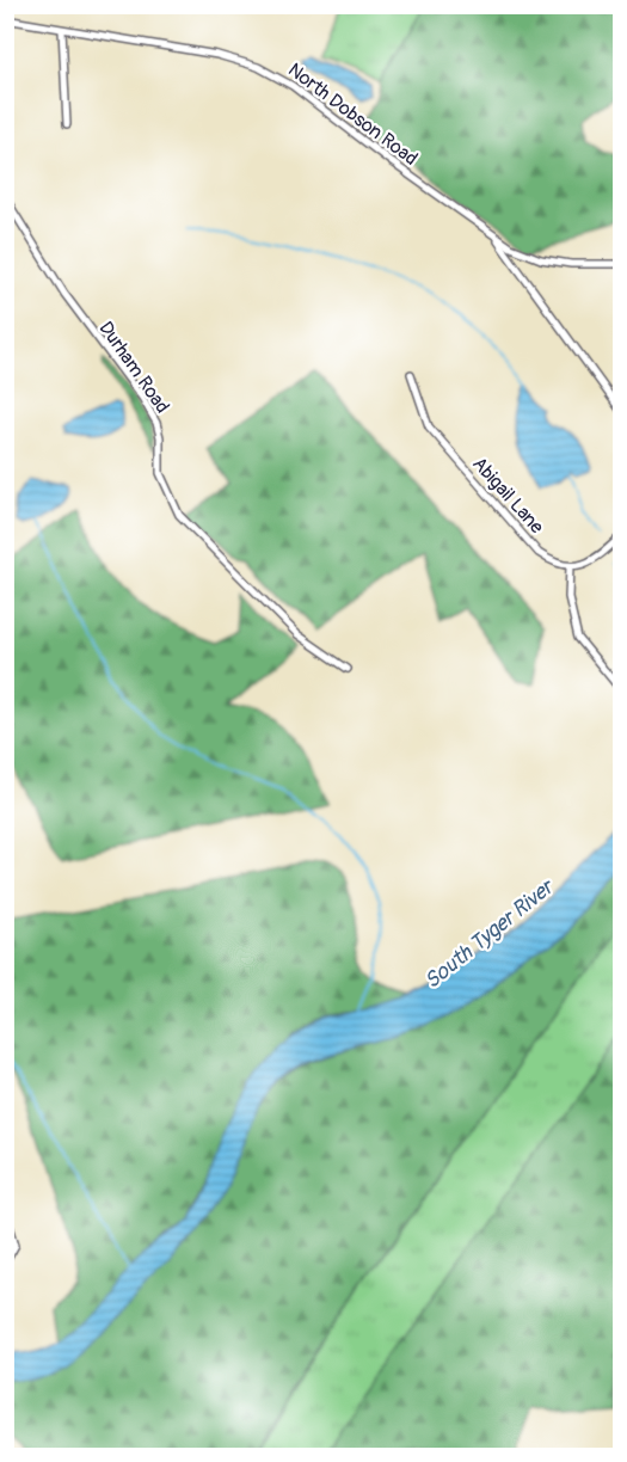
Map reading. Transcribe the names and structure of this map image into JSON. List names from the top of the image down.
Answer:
{
  "streets": {
    "street": ["North Dobson Road", "Durham Road", "Abigail Lane"]
  },
  "water": ["South Tyger River"]
}
